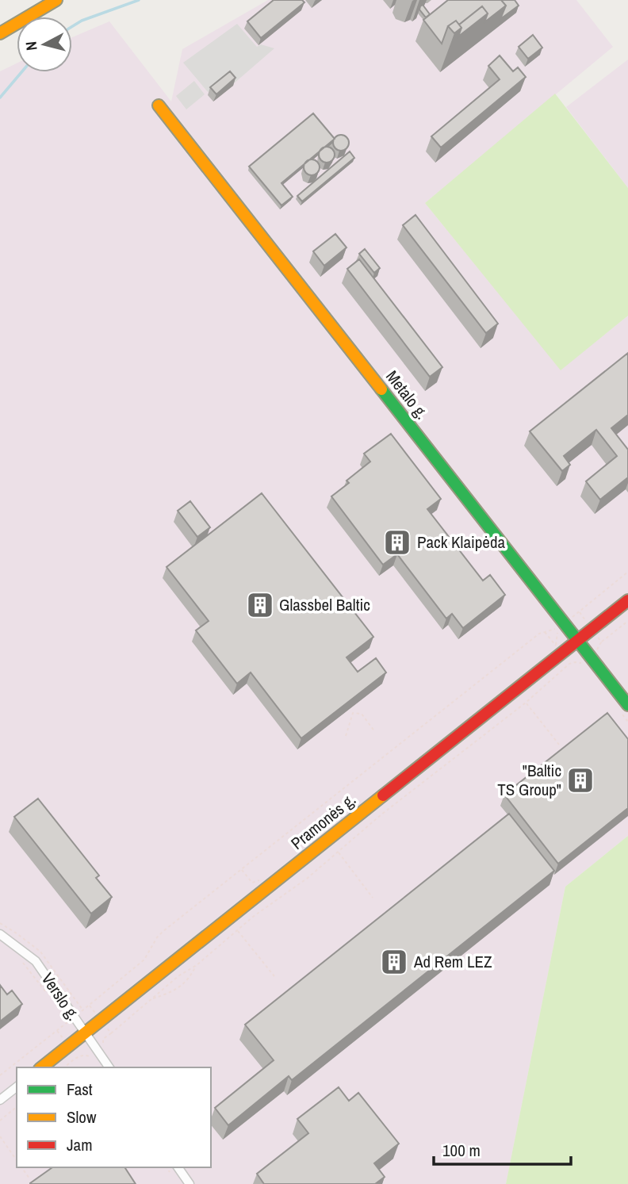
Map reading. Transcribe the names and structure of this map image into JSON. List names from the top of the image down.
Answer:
{
  "streets": {
    "street": ["Metalo g.", "Pramonės g.", "Verslo g."]
  },
  "crossings": [
    ["Metalo g.", "Pramonės g."],
    ["Pramonės g.", "Verslo g."]
  ],
  "places": {
    "building": [
      "Pack Klaipėda",
      "Glassbel Baltic",
      "\"Baltic TS Group\"",
      "Ad Rem LEZ"
    ]
  },
  "legend": ["Fast", "Slow", "Jam"],
  "scale_bar": "100 m",
  "north": "left"
}
